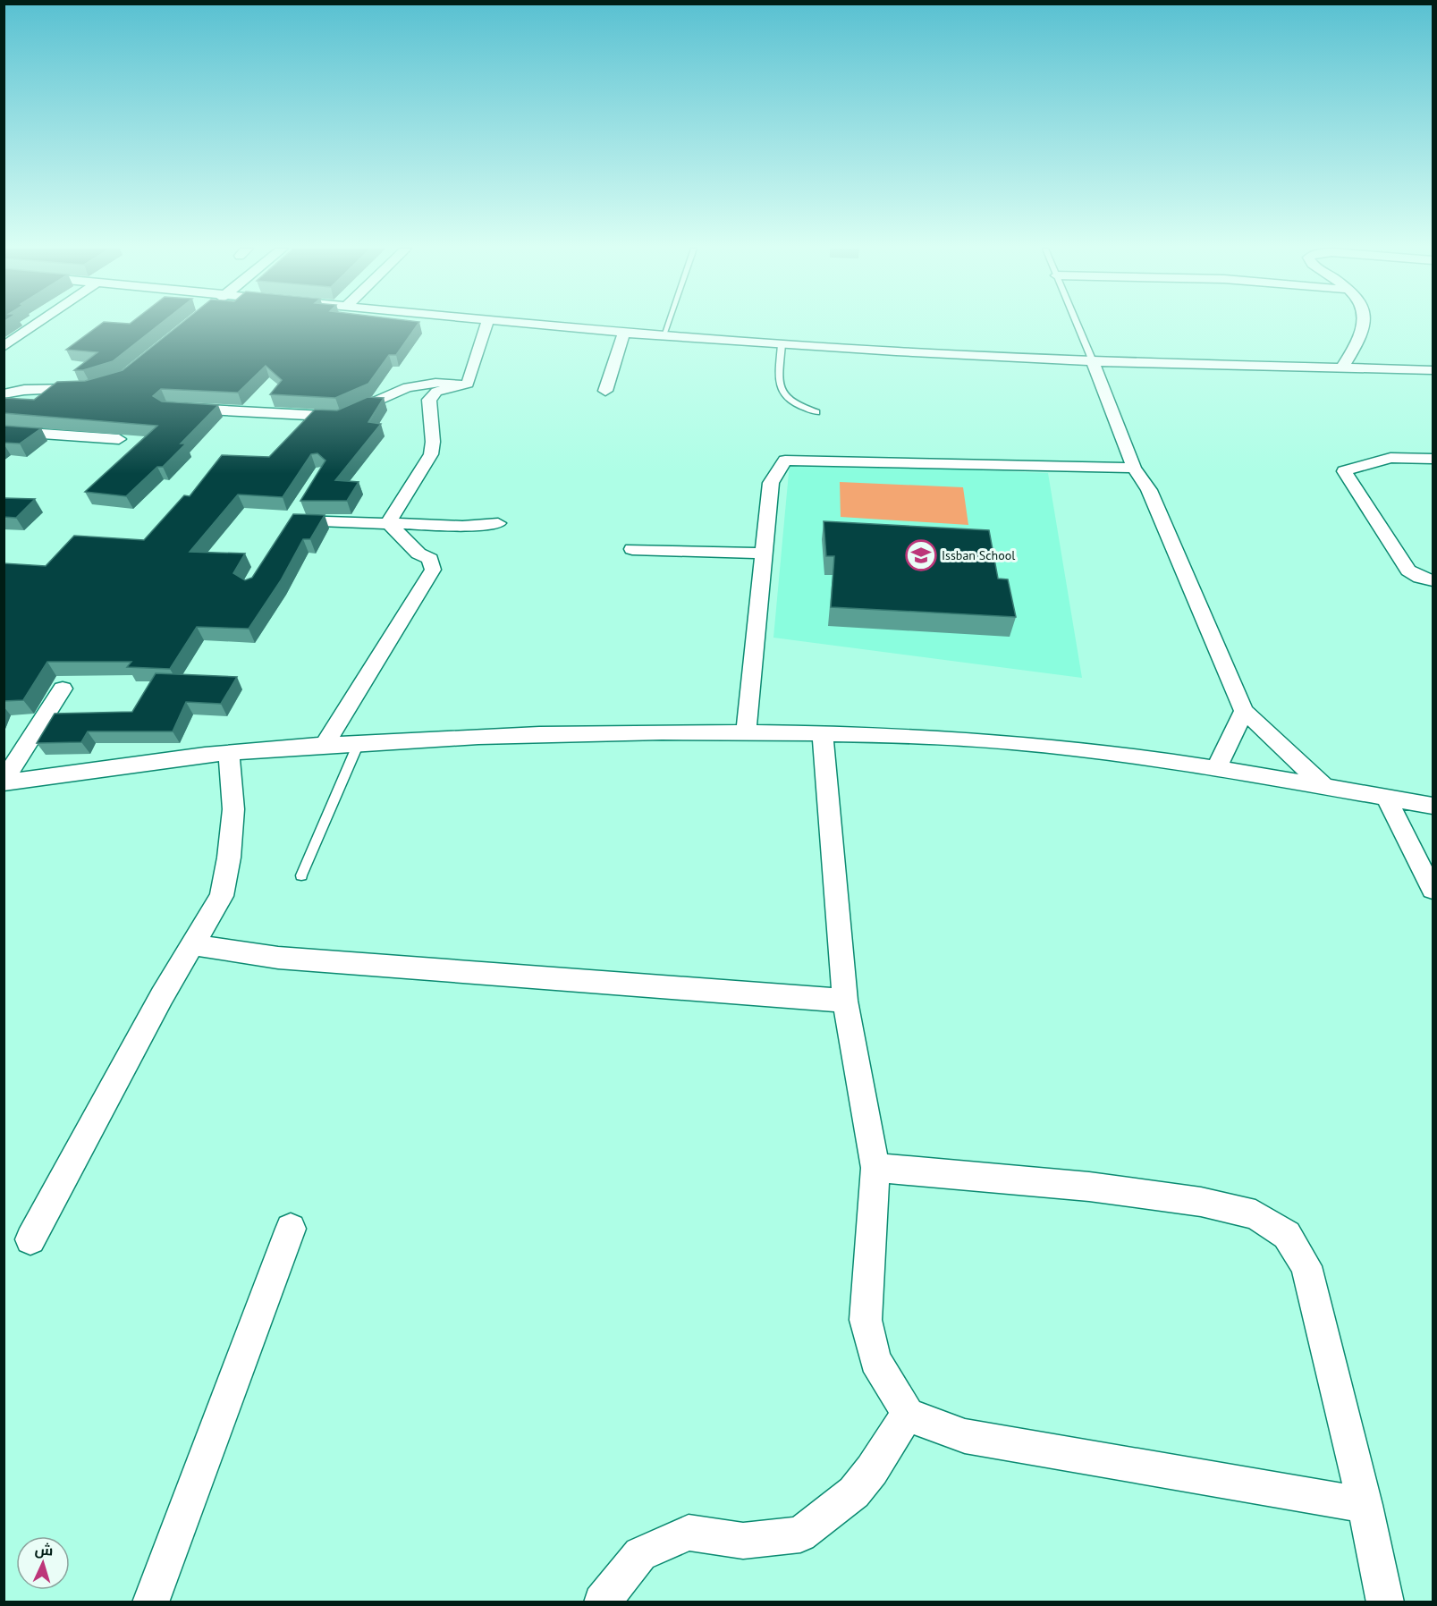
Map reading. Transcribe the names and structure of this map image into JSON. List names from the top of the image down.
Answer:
{
  "places": {
    "school or university": ["Issban School"]
  },
  "north": "top"
}
